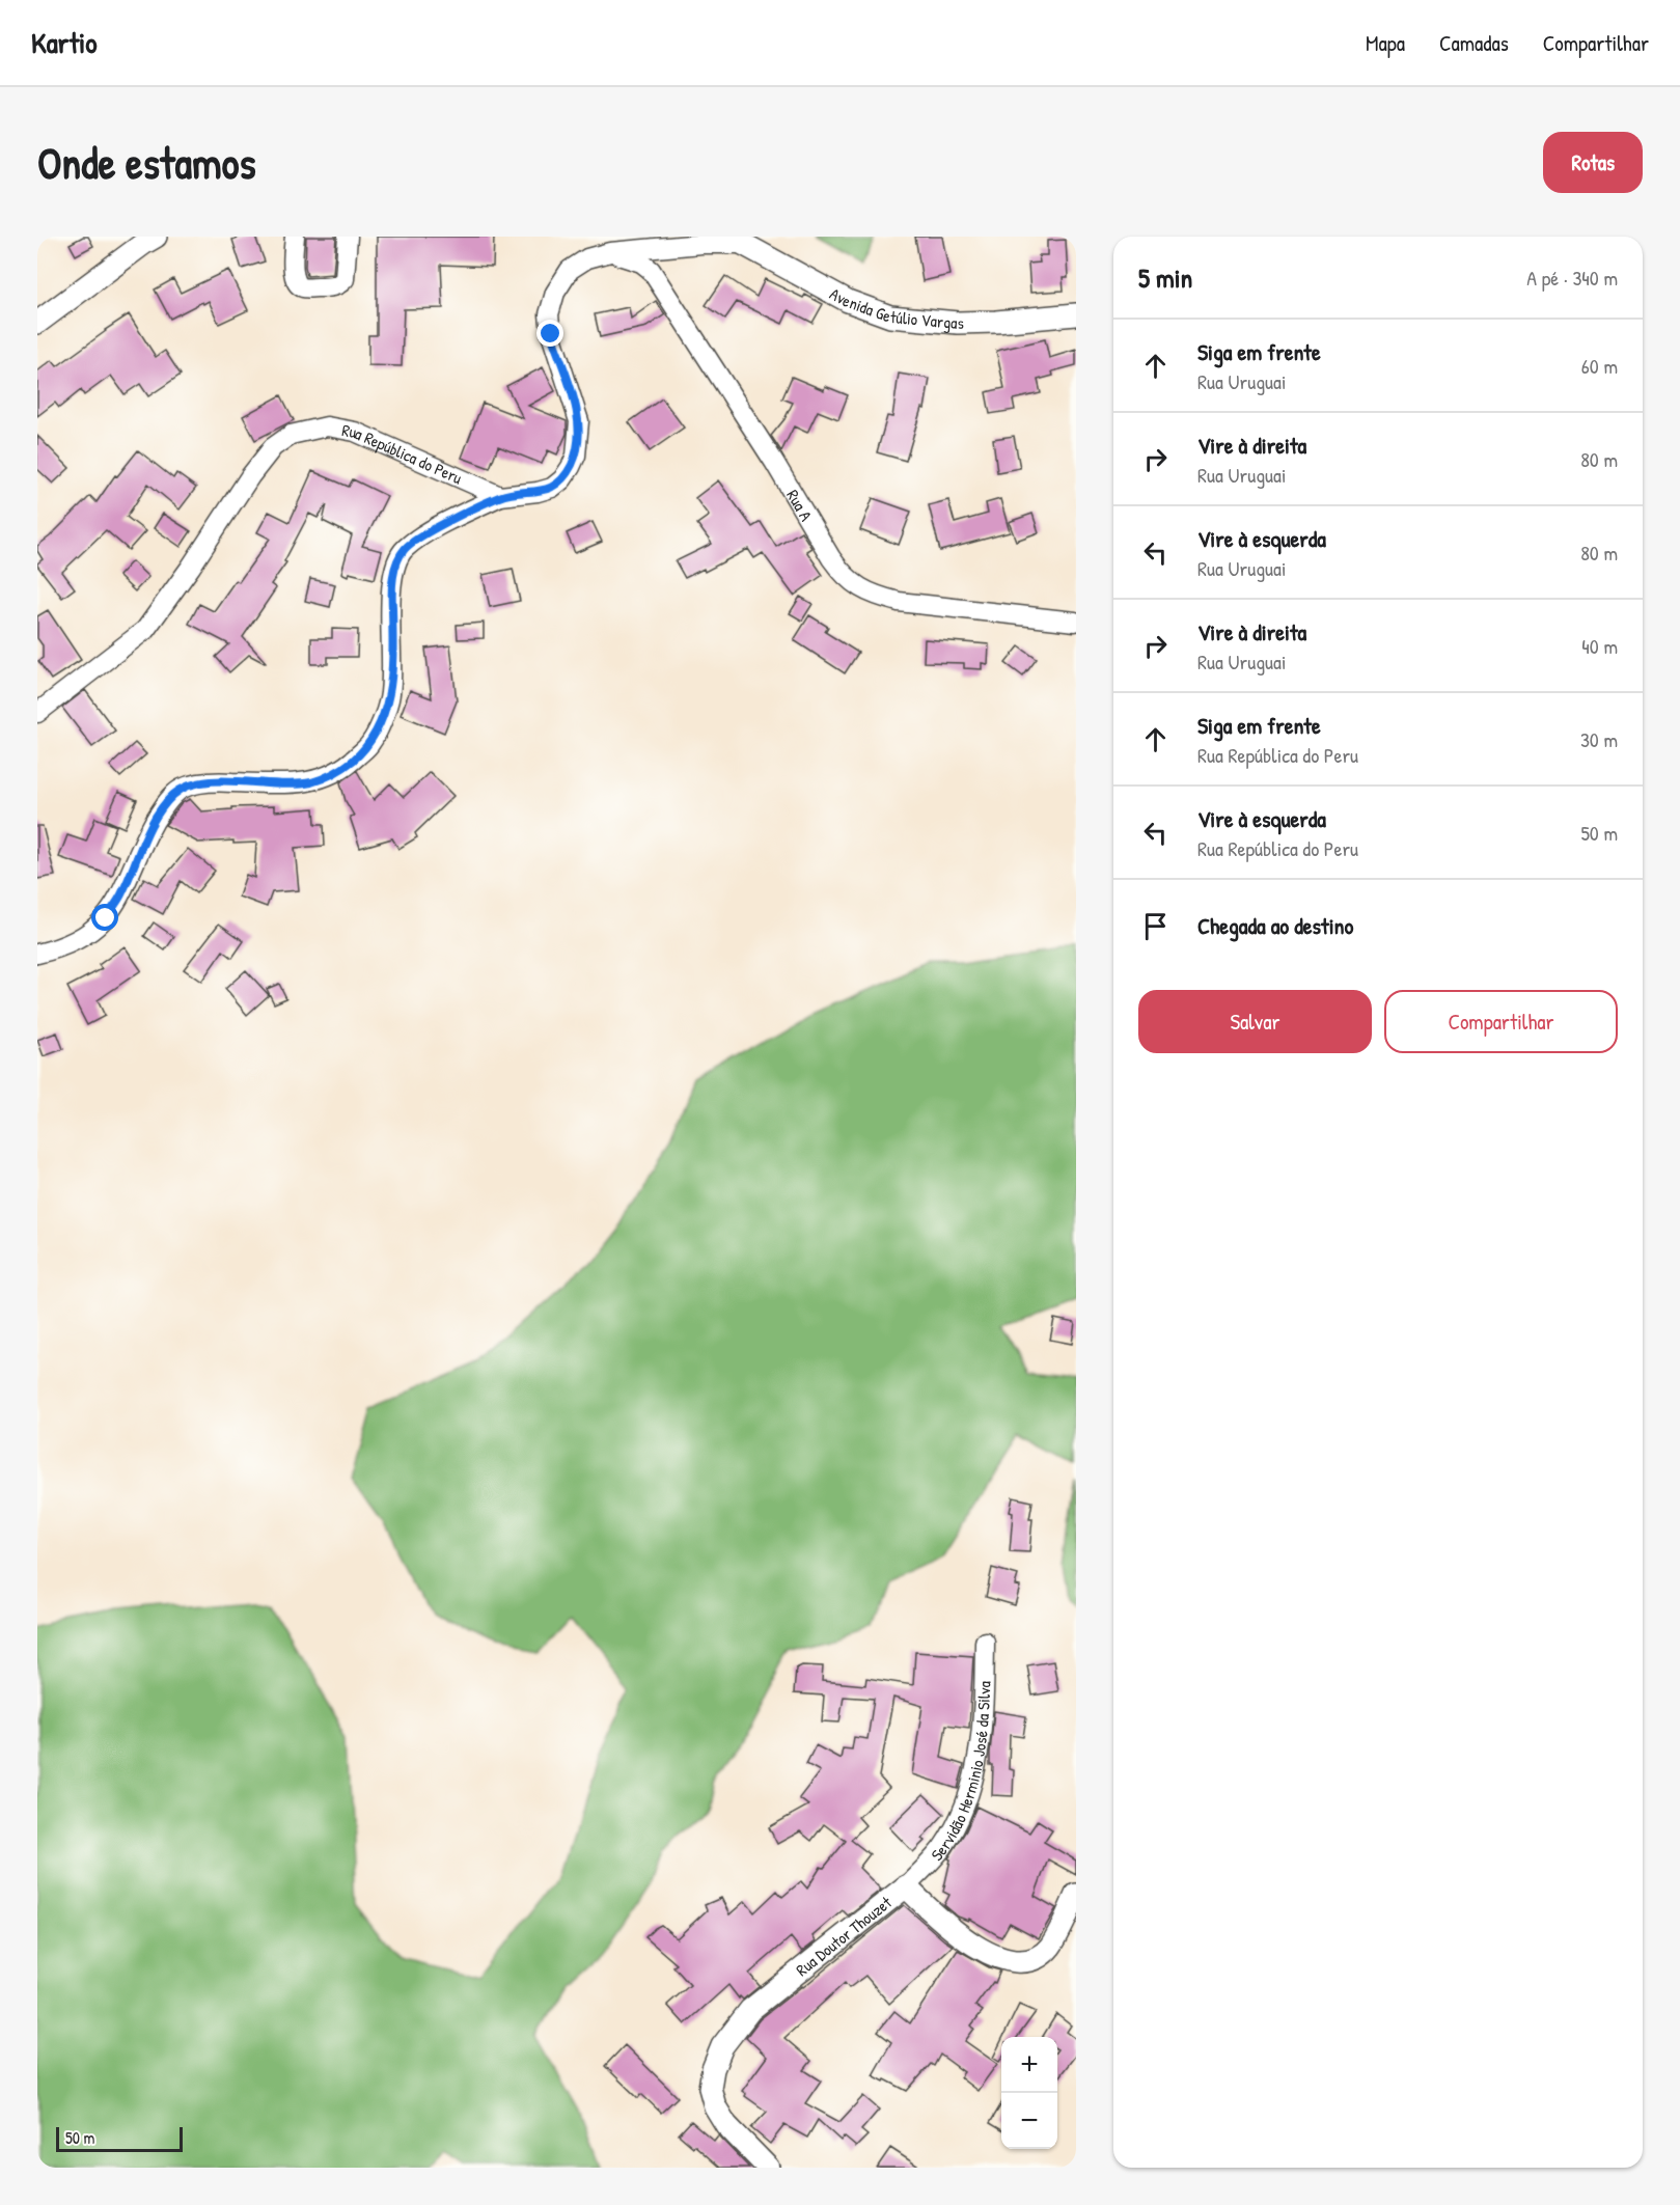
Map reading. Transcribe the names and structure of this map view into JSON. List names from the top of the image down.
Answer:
{
  "streets": {
    "street": [
      "Avenida Getúlio Vargas",
      "Rua República do Peru",
      "Rua A",
      "Servidão Herminio José da Silva",
      "Rua Doutor Thouzet"
    ]
  },
  "crossings": [
    ["Servidão Herminio José da Silva", "Rua Doutor Thouzet"]
  ],
  "scale_bar": "50 m",
  "page": {
    "header": "Kartio",
    "nav": ["Mapa", "Camadas", "Compartilhar"],
    "buttons": [
      "Rotas",
      ["Salvar", "Compartilhar"]
    ],
    "title": "Onde estamos",
    "heading": ["5 min", "A pé · 340 m"],
    "list": [
      ["Siga em frente", "Rua Uruguai", "60 m"],
      ["Vire à direita", "Rua Uruguai", "80 m"],
      ["Vire à esquerda", "Rua Uruguai", "80 m"],
      ["Vire à direita", "Rua Uruguai", "40 m"],
      ["Siga em frente", "Rua República do Peru", "30 m"],
      ["Vire à esquerda", "Rua República do Peru", "50 m"],
      "Chegada ao destino"
    ],
    "map_buttons": ["+", "−"],
    "scale": "50 m"
  }
}
